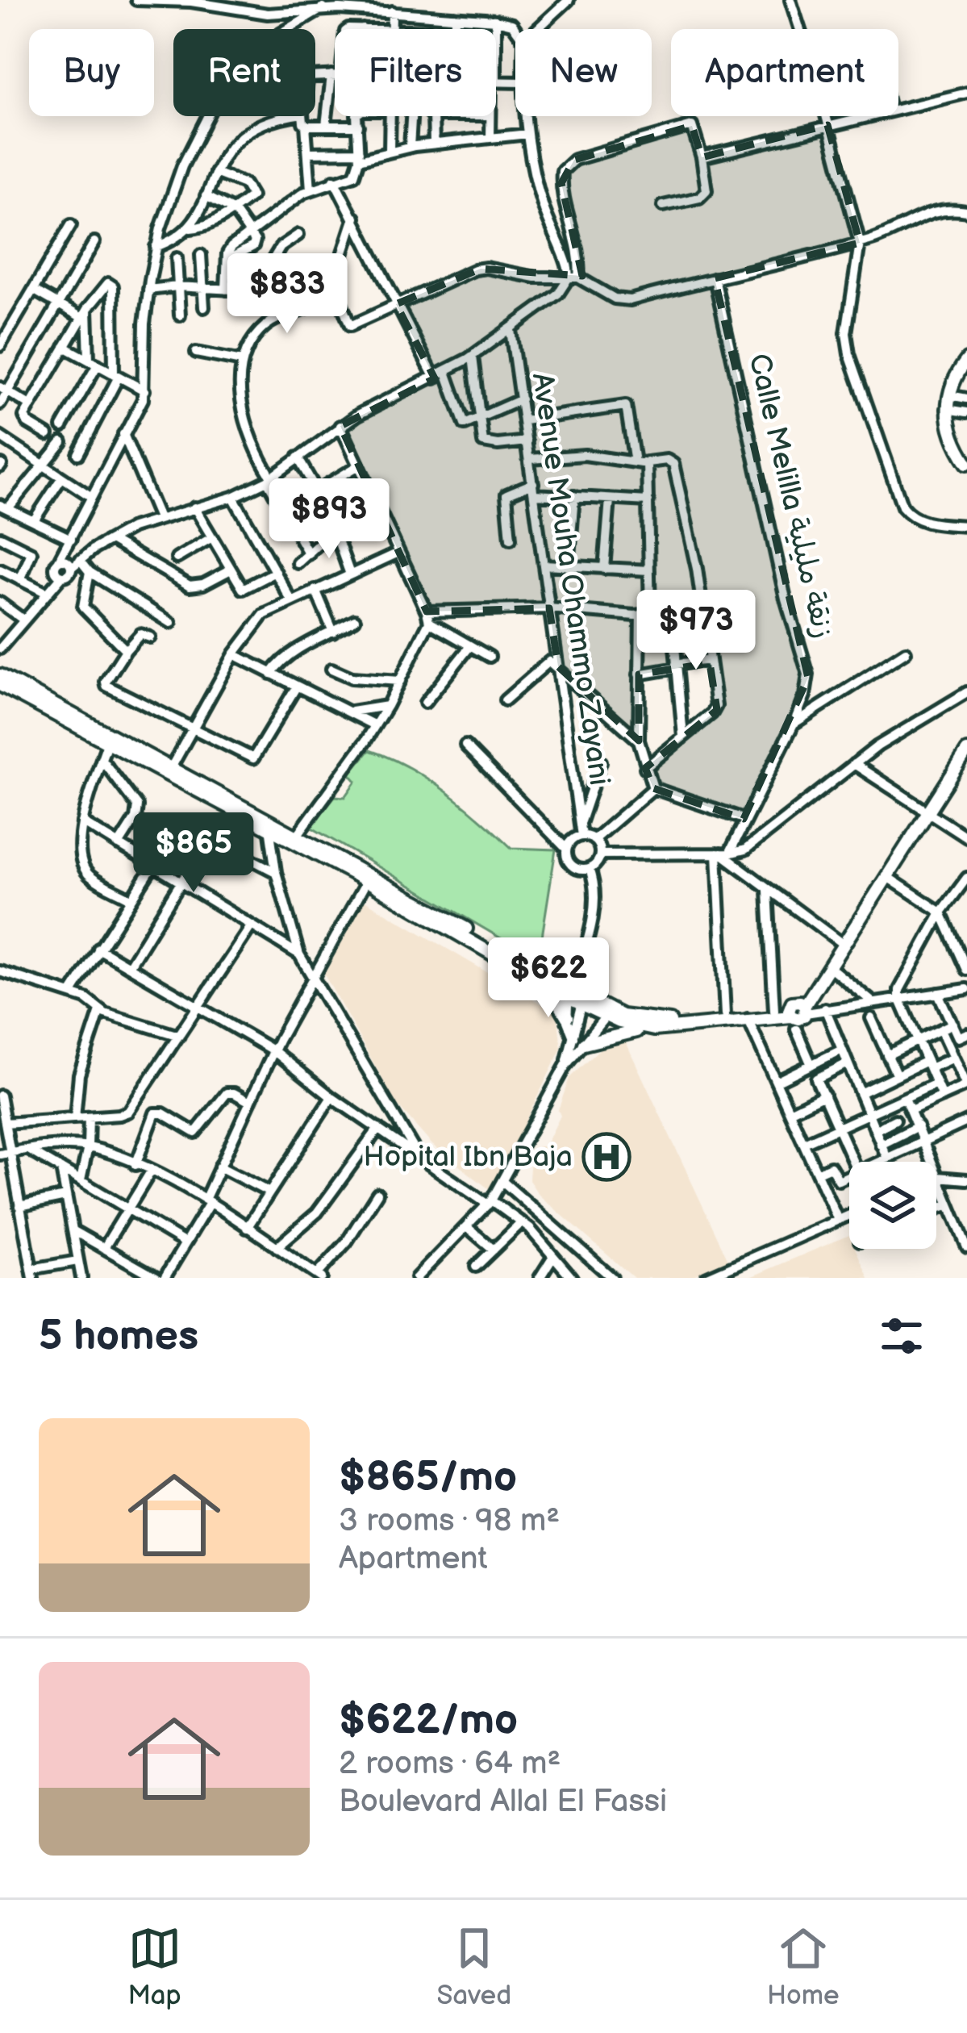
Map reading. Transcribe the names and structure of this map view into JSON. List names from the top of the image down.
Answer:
{
  "streets": {
    "street": ["Calle Melilla زنقة مليلية", "Avenue Mouha Ohammo Zayani"]
  },
  "places": {
    "hospital": ["Hopital Ibn Baja"]
  },
  "page": {
    "chip": [
      "Buy",
      "Rent",
      "Filters",
      "New",
      "Apartment"
    ],
    "price": [
      "$833",
      "$893",
      "$973",
      "$865",
      "$622"
    ],
    "heading": "5 homes",
    "list": [
      {
        "name": "$865/mo",
        "note": "3 rooms · 98 m² · Apartment"
      },
      {
        "name": "$622/mo",
        "note": "2 rooms · 64 m² · Boulevard Allal El Fassi"
      }
    ],
    "tabs": ["Map", "Saved", "Home"]
  }
}
